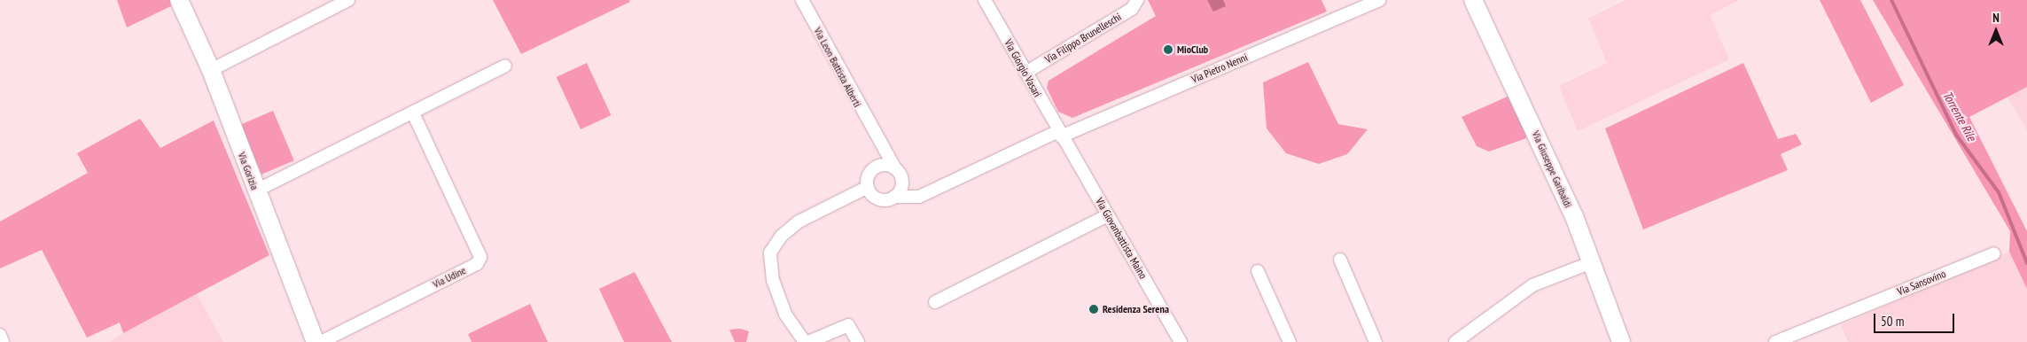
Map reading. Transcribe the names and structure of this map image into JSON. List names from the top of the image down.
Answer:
{
  "streets": {
    "street": [
      "Via Filippo Brunelleschi",
      "Via Leon Battista Alberti",
      "Via Giorgio Vasari",
      "Via Pietro Nenni",
      "Via Giuseppe Garibaldi",
      "Via Gorizia",
      "Via Giovanbattista Maino",
      "Via Udine",
      "Via Sansovino"
    ]
  },
  "crossings": [
    ["Via Filippo Brunelleschi", "Via Giorgio Vasari"],
    ["Via Leon Battista Alberti", "Via Pietro Nenni"],
    ["Via Giorgio Vasari", "Via Pietro Nenni"],
    ["Via Giorgio Vasari", "Via Giovanbattista Maino"],
    ["Via Pietro Nenni", "Via Giovanbattista Maino"]
  ],
  "water": ["Torrente Rile"],
  "places": ["MioClub", "Residenza Serena"],
  "scale_bar": "50 m",
  "north": "top"
}
